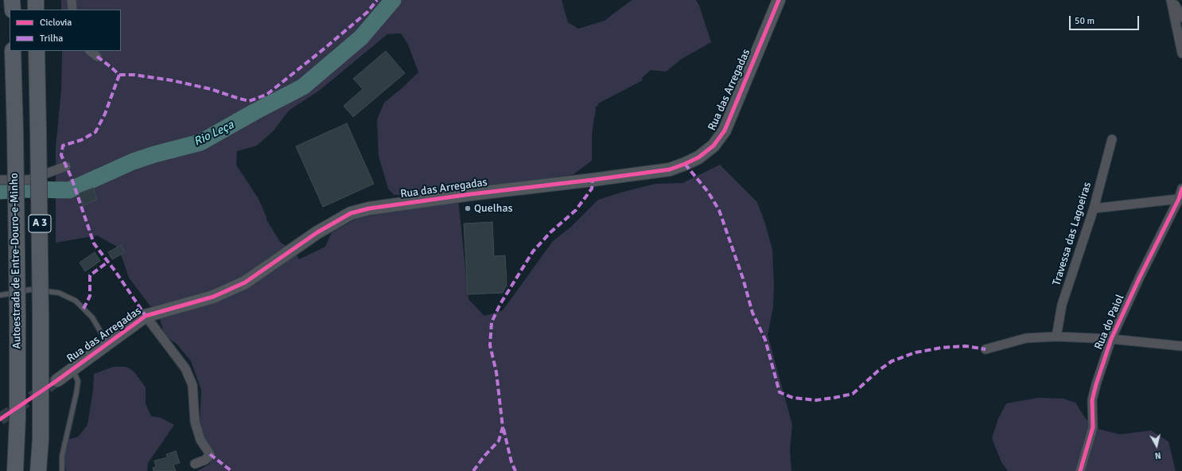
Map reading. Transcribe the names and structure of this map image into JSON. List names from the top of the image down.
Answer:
{
  "streets": {
    "highway": ["A 3", "Autoestrada de Entre-Douro-e-Minho"],
    "street": ["Rua das Arregadas", "Travessa das Lagoeiras", "Rua do Paiol"]
  },
  "water": ["Rio Leça"],
  "places": ["Quelhas"],
  "legend": ["Ciclovia", "Trilha"],
  "scale_bar": "50 m",
  "north": "bottom"
}
